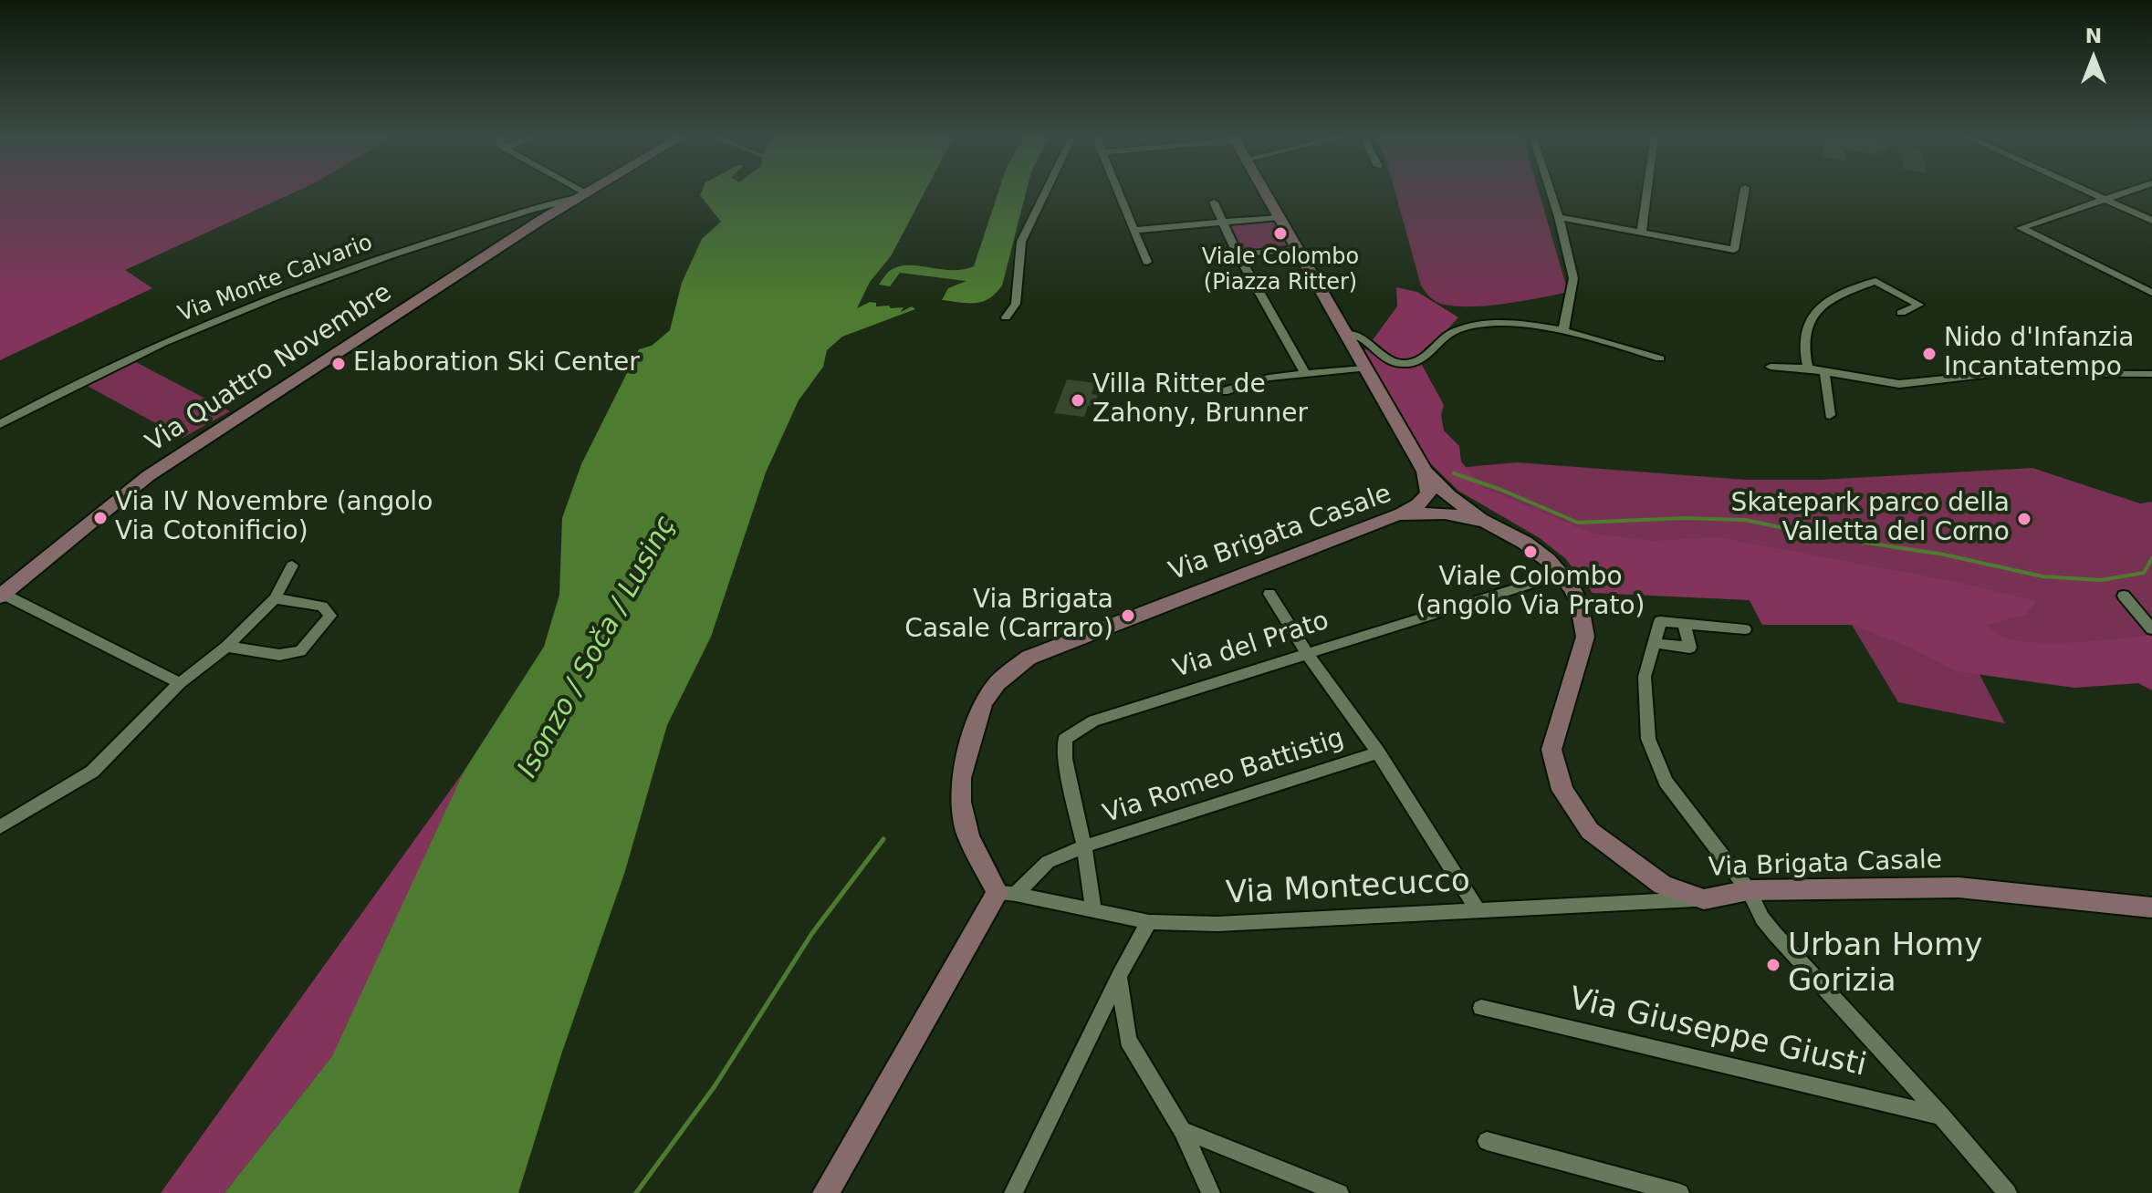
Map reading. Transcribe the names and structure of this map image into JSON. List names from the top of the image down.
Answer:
{
  "streets": {
    "street": [
      "Via Monte Calvario",
      "Via Quattro Novembre",
      "Via Brigata Casale",
      "Via del Prato",
      "Via Romeo Battistig",
      "Via Montecucco",
      "Via Giuseppe Giusti"
    ]
  },
  "crossings": [
    ["Via Monte Calvario", "Via Quattro Novembre"],
    ["Via Brigata Casale", "Via del Prato"],
    ["Via Brigata Casale", "Via Romeo Battistig"],
    ["Via Brigata Casale", "Via Montecucco"],
    ["Via del Prato", "Via Romeo Battistig"],
    ["Via Romeo Battistig", "Via Montecucco"]
  ],
  "water": ["Isonzo / Soča / Lusinç"],
  "places": [
    "Viale Colombo (Piazza Ritter)",
    "Nido d'Infanzia Incantatempo",
    "Elaboration Ski Center",
    "Villa Ritter de Zahony, Brunner",
    "Via IV Novembre (angolo Via Cotonificio)",
    "Skatepark parco della Valletta del Corno",
    "Viale Colombo (angolo Via Prato)",
    "Via Brigata Casale (Carraro)",
    "Urban Homy Gorizia"
  ],
  "north": "top"
}
